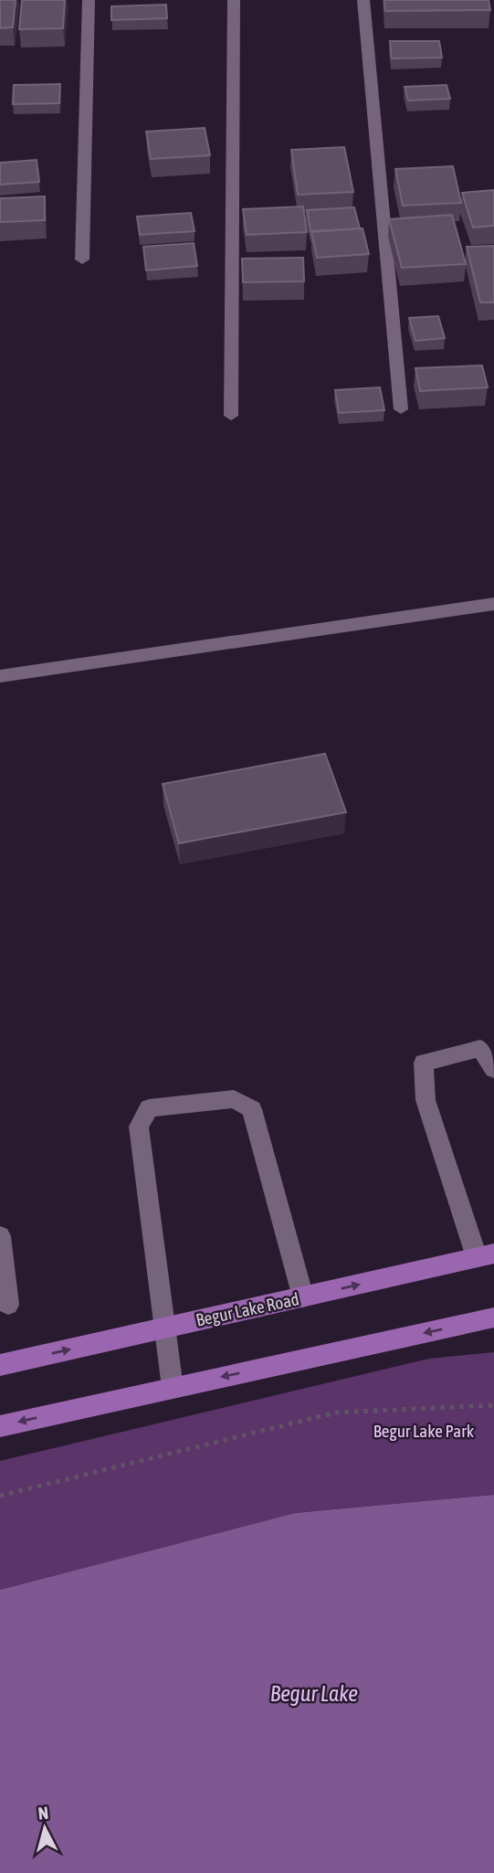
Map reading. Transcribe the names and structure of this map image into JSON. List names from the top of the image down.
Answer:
{
  "streets": {
    "main road": ["Begur Lake Road"]
  },
  "water": ["Begur Lake"],
  "parks": ["Begur Lake Park"],
  "north": "top"
}
